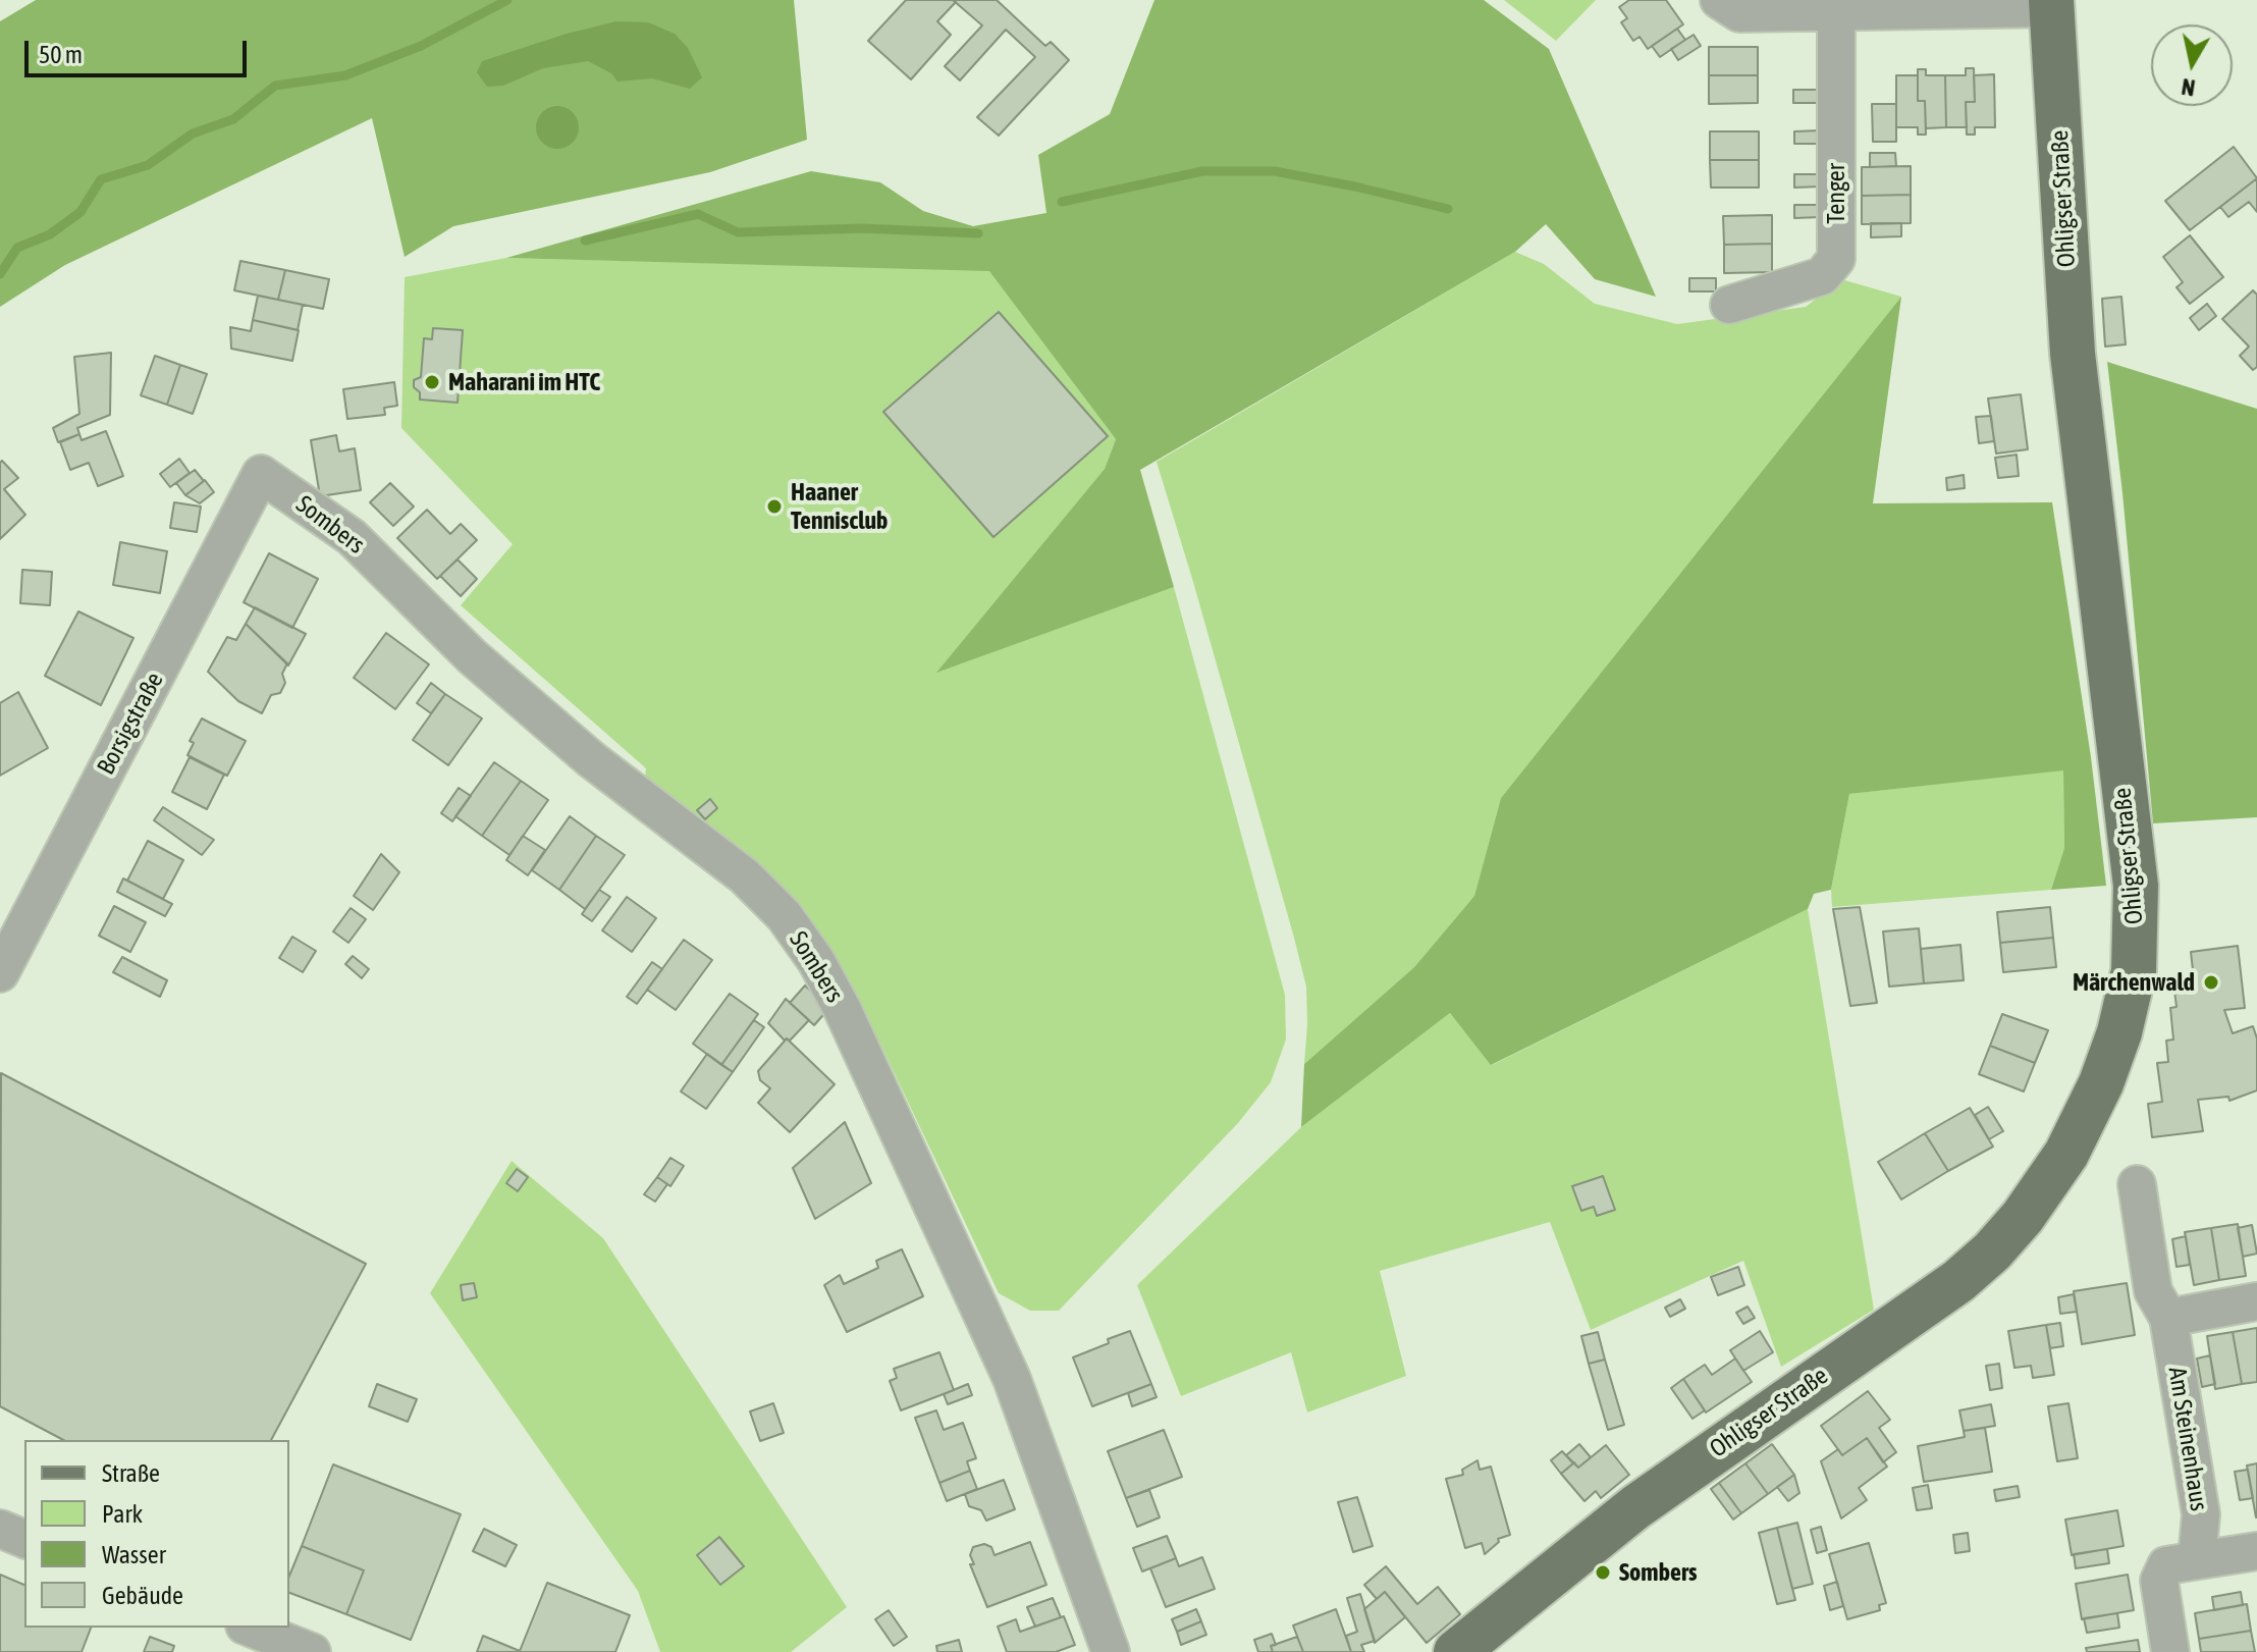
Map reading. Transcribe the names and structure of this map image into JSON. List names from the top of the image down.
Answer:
{
  "streets": {
    "main road": ["Ohligser Straße"],
    "street": [
      "Tenger",
      "Sombers",
      "Borsigstraße",
      "Am Steinenhaus"
    ]
  },
  "crossings": [
    ["Sombers", "Borsigstraße"]
  ],
  "places": [
    "Maharani im HTC",
    "Haaner Tennisclub",
    "Märchenwald",
    "Sombers"
  ],
  "legend": [
    "Straße",
    "Park",
    "Wasser",
    "Gebäude"
  ],
  "scale_bar": "50 m",
  "north": "bottom"
}
